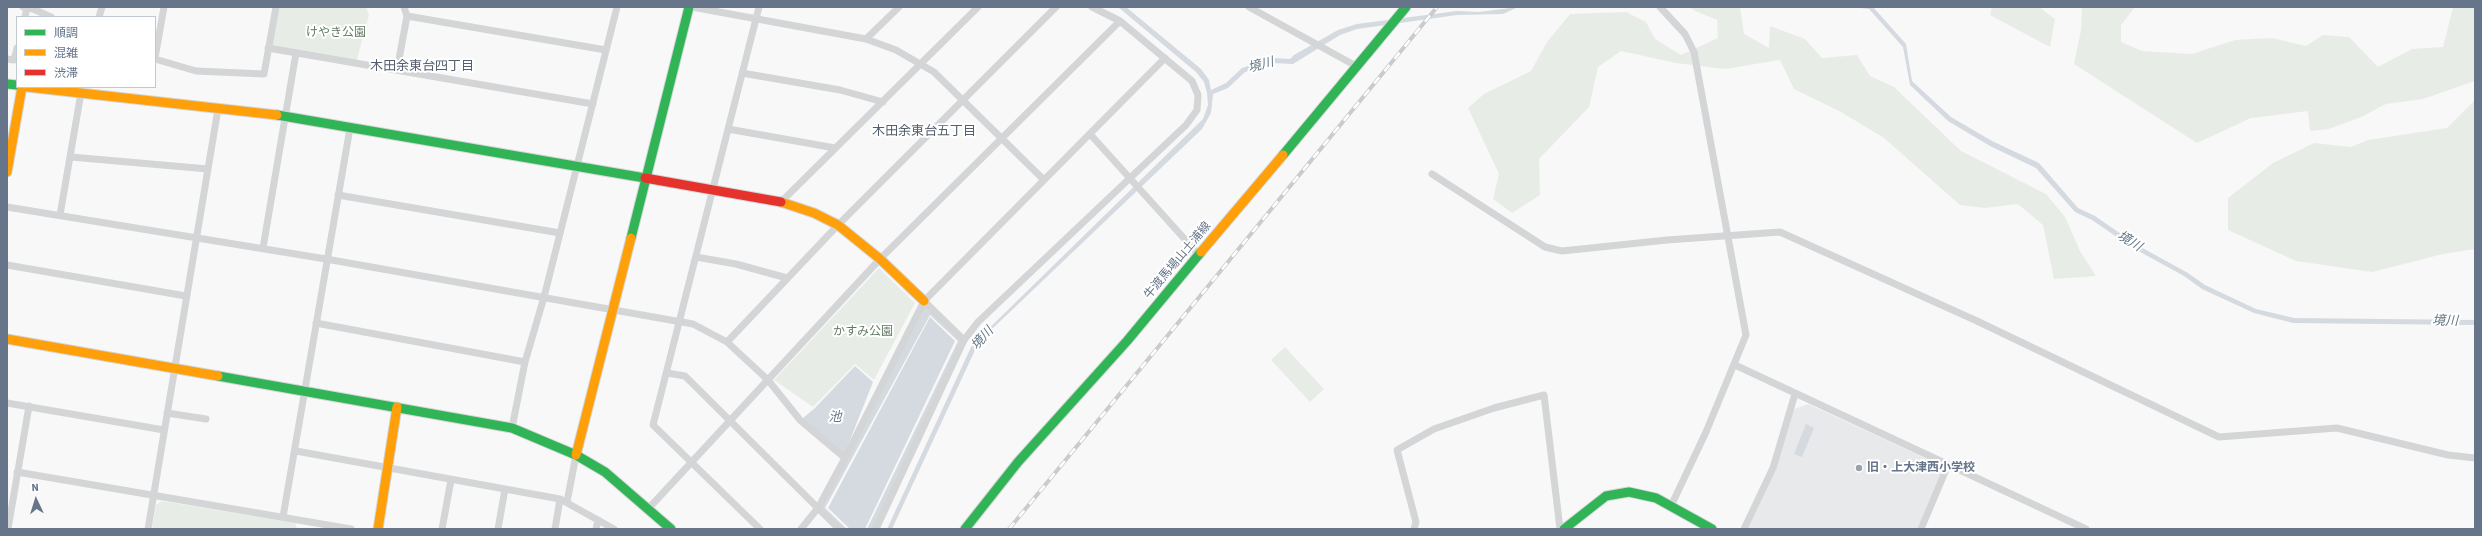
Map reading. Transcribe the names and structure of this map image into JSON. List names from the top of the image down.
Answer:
{
  "streets": {
    "street": ["牛渡馬場山土浦線"]
  },
  "districts": ["木田余東台四丁目", "木田余東台五丁目"],
  "water": ["境川", "池"],
  "parks": ["けやき公園", "かすみ公園"],
  "places": ["旧・上大津西小学校"],
  "legend": ["順調", "混雑", "渋滞"],
  "north": "top"
}
